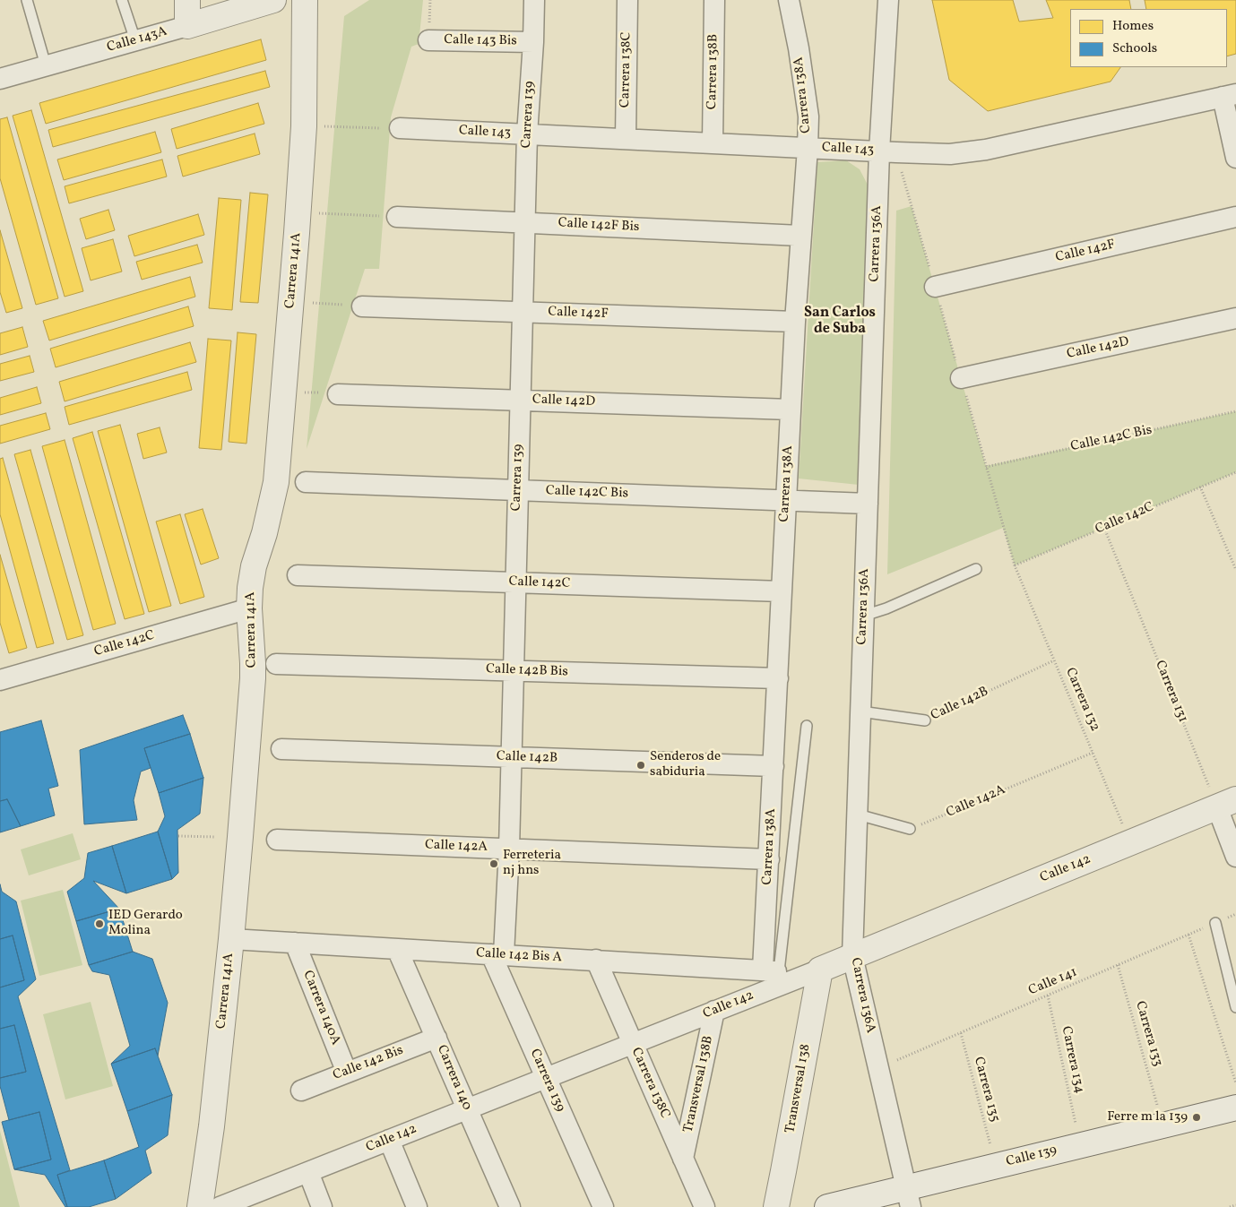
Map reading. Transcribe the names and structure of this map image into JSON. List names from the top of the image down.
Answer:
{
  "streets": {
    "street": [
      "Calle 143A",
      "Calle 143 Bis",
      "Carrera 138C",
      "Carrera 138B",
      "Carrera 138A",
      "Carrera 139",
      "Calle 143",
      "Calle 142F Bis",
      "Carrera 136A",
      "Calle 142F",
      "Carrera 141A",
      "Calle 142D",
      "Calle 142C Bis",
      "Calle 142C",
      "Calle 142B Bis",
      "Calle 142B",
      "Calle 142A",
      "Calle 142",
      "Calle 142 Bis A",
      "Carrera 140A",
      "Calle 142 Bis",
      "Carrera 140",
      "Transversal 138B",
      "Transversal 138",
      "Calle 139"
    ],
    "path": [
      "Carrera 131",
      "Carrera 132",
      "Calle 141",
      "Carrera 133",
      "Carrera 134",
      "Carrera 135"
    ]
  },
  "crossings": [
    ["Calle 143 Bis", "Carrera 139"],
    ["Carrera 138C", "Calle 143"],
    ["Carrera 138C", "Calle 142"],
    ["Carrera 138C", "Calle 142 Bis A"],
    ["Carrera 138C", "Transversal 138B"],
    ["Carrera 138B", "Calle 143"],
    ["Carrera 138A", "Calle 143"],
    ["Carrera 138A", "Calle 142F Bis"],
    ["Carrera 138A", "Calle 142F"],
    ["Carrera 138A", "Calle 142D"],
    ["Carrera 138A", "Calle 142C Bis"],
    ["Carrera 138A", "Calle 142C"],
    ["Carrera 138A", "Calle 142B Bis"],
    ["Carrera 138A", "Calle 142B"],
    ["Carrera 138A", "Calle 142A"],
    ["Carrera 138A", "Calle 142 Bis A"],
    ["Carrera 139", "Calle 143"],
    ["Carrera 139", "Calle 142F Bis"],
    ["Carrera 139", "Calle 142F"],
    ["Carrera 139", "Calle 142D"],
    ["Carrera 139", "Calle 142C Bis"],
    ["Carrera 139", "Calle 142C"],
    ["Carrera 139", "Calle 142B Bis"],
    ["Carrera 139", "Calle 142B"],
    ["Carrera 139", "Calle 142A"],
    ["Carrera 139", "Calle 142"],
    ["Carrera 139", "Calle 142 Bis A"],
    ["Calle 143", "Carrera 136A"],
    ["Carrera 136A", "Calle 142C Bis"],
    ["Carrera 136A", "Calle 142B"],
    ["Carrera 136A", "Calle 142"],
    ["Carrera 136A", "Calle 141"],
    ["Carrera 136A", "Calle 139"],
    ["Carrera 141A", "Calle 142C"],
    ["Carrera 141A", "Calle 142 Bis A"],
    ["Calle 142C", "Carrera 131"],
    ["Calle 142C", "Carrera 132"],
    ["Carrera 131", "Calle 142"],
    ["Carrera 132", "Calle 142B"],
    ["Carrera 132", "Calle 142A"],
    ["Carrera 132", "Calle 142"],
    ["Calle 142", "Calle 142 Bis A"],
    ["Calle 142", "Carrera 140"],
    ["Calle 142", "Transversal 138B"],
    ["Calle 142", "Transversal 138"],
    ["Calle 142 Bis A", "Carrera 140A"],
    ["Calle 142 Bis A", "Carrera 140"],
    ["Calle 142 Bis A", "Transversal 138"],
    ["Calle 141", "Carrera 133"],
    ["Calle 141", "Carrera 134"],
    ["Calle 141", "Carrera 135"],
    ["Carrera 140A", "Calle 142 Bis"],
    ["Calle 142 Bis", "Carrera 140"]
  ],
  "districts": ["San Carlos de Suba"],
  "places": [
    "Senderos de sabiduria",
    "Ferreteria nj hns",
    "IED Gerardo Molina",
    "Ferre m la 139"
  ],
  "legend": ["Homes", "Schools"]
}
